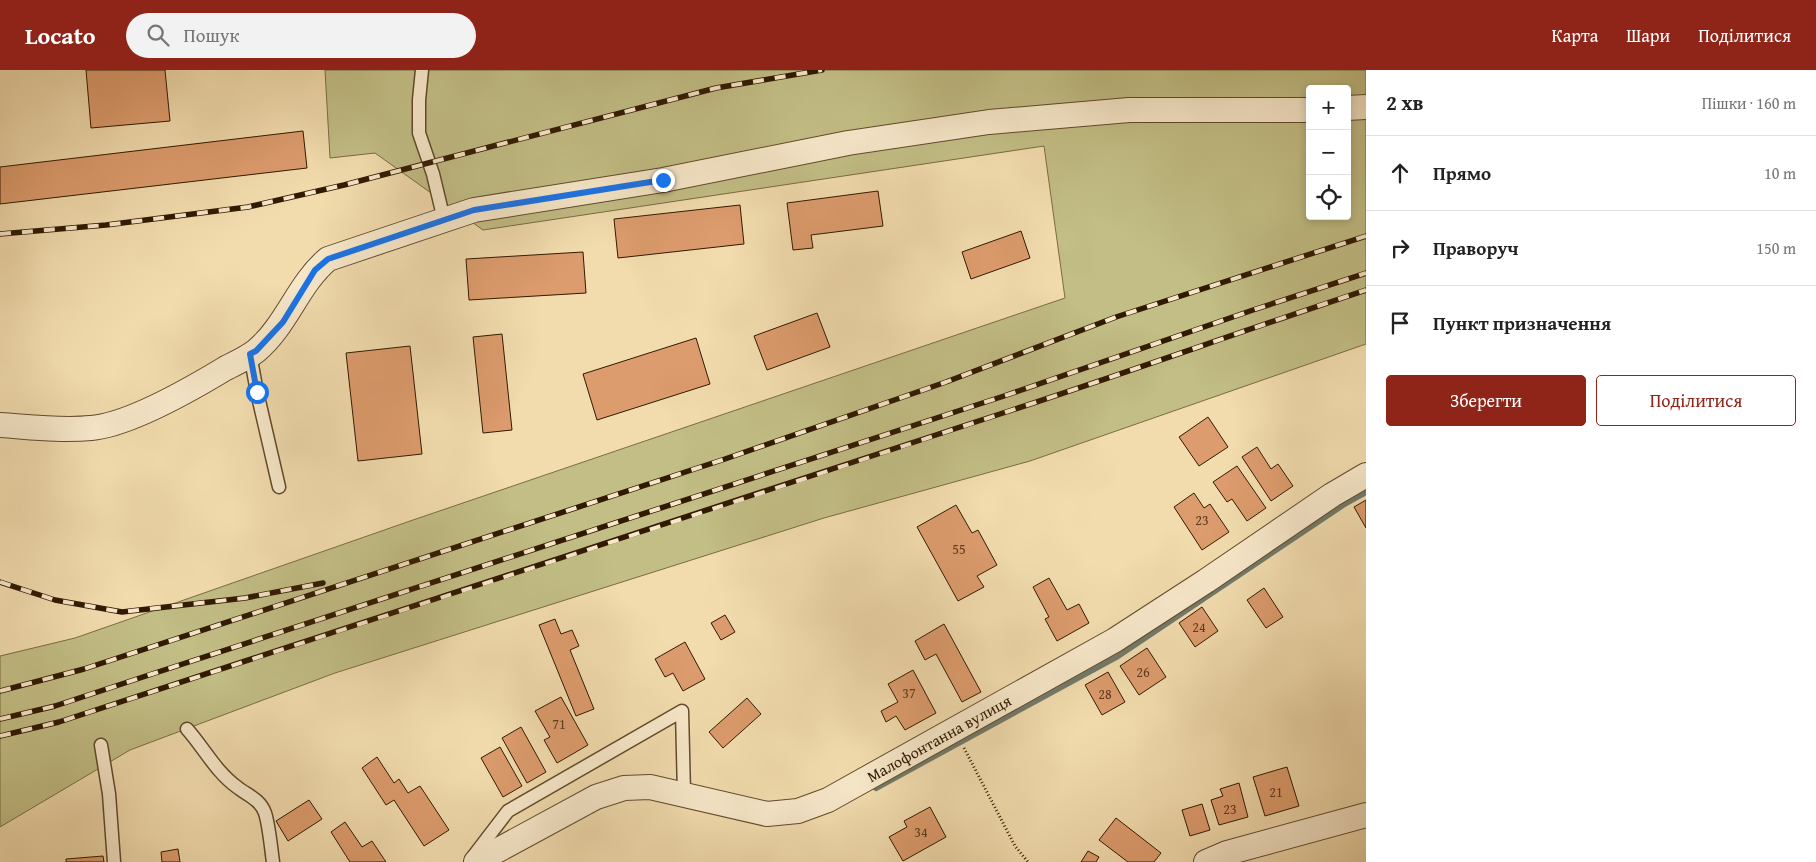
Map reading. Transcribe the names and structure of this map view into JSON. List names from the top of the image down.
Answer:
{
  "streets": {
    "street": ["Малофонтанна вулиця"]
  },
  "house_numbers": [
    "23",
    "55",
    "24",
    "26",
    "37",
    "28",
    "71",
    "21",
    "23",
    "34"
  ],
  "page": {
    "header": "Locato",
    "search": "Пошук",
    "nav": ["Карта", "Шари", "Поділитися"],
    "heading": ["2 хв", "Пішки · 160 m"],
    "map_buttons": ["+", "−"],
    "list": [
      ["Прямо", "10 m"],
      ["Праворуч", "150 m"],
      "Пункт призначення"
    ],
    "buttons": ["Зберегти", "Поділитися"]
  }
}
